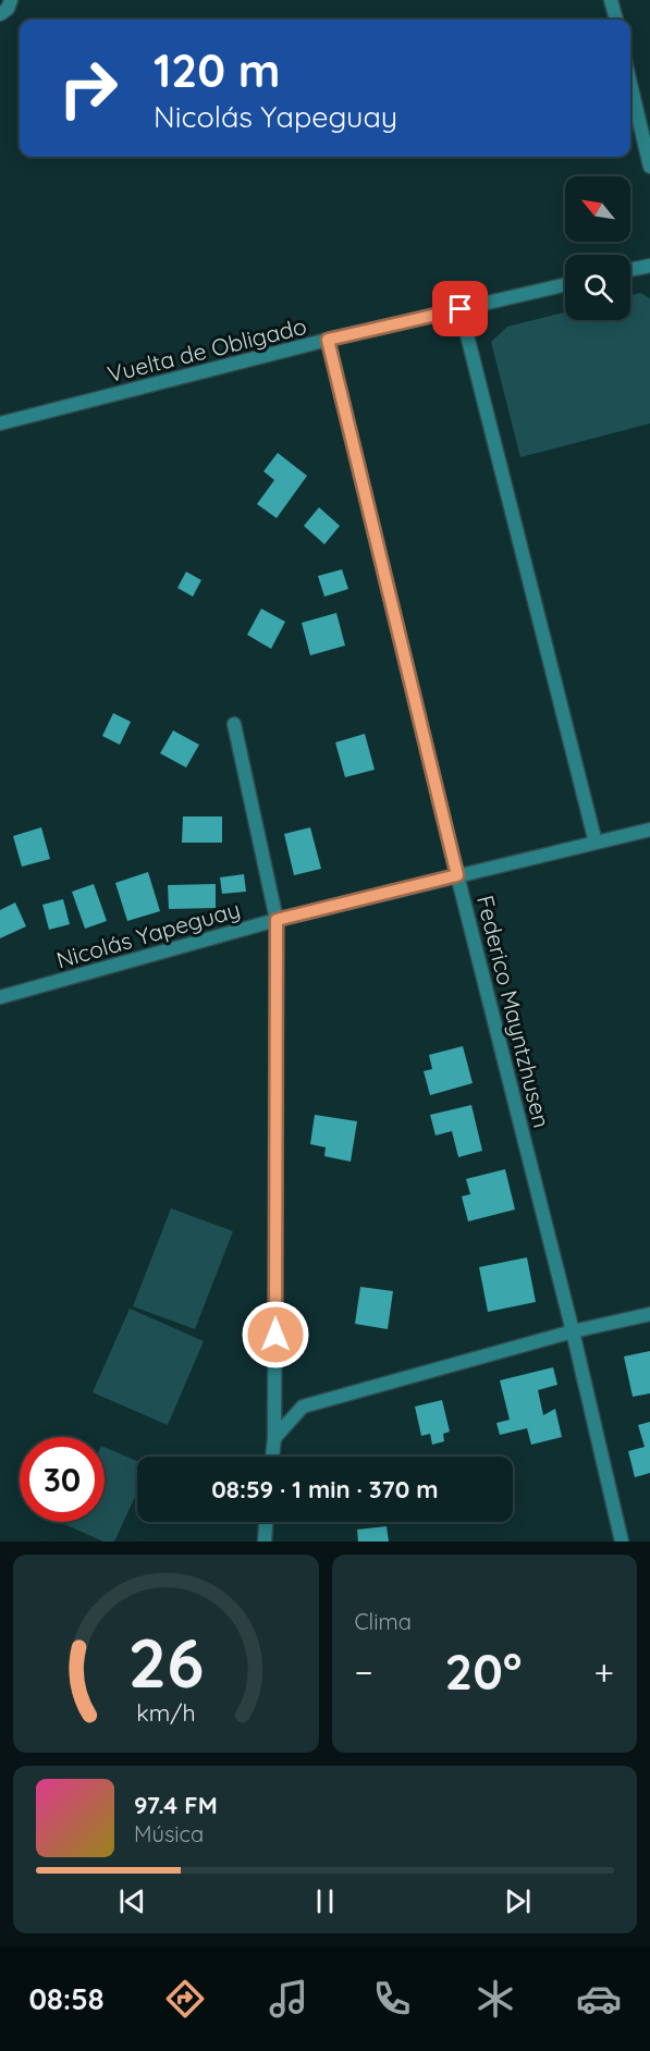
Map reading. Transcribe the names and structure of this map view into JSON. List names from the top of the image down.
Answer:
{
  "streets": {
    "street": ["Vuelta de Obligado", "Nicolás Yapeguay", "Federico Mayntzhusen"]
  },
  "crossings": [
    ["Vuelta de Obligado", "Federico Mayntzhusen"],
    ["Nicolás Yapeguay", "Federico Mayntzhusen"]
  ],
  "north": "top left",
  "page": {
    "turn": ["120 m", "Nicolás Yapeguay"],
    "limit": "30",
    "trip": "08:59 · 1 min · 370 m",
    "tile": "Clima",
    "heat": ["−", "20°", "+"],
    "song": ["97.4 FM", "Música"],
    "tabs": "08:58",
    "gauge": ["26", "km/h"]
  }
}
